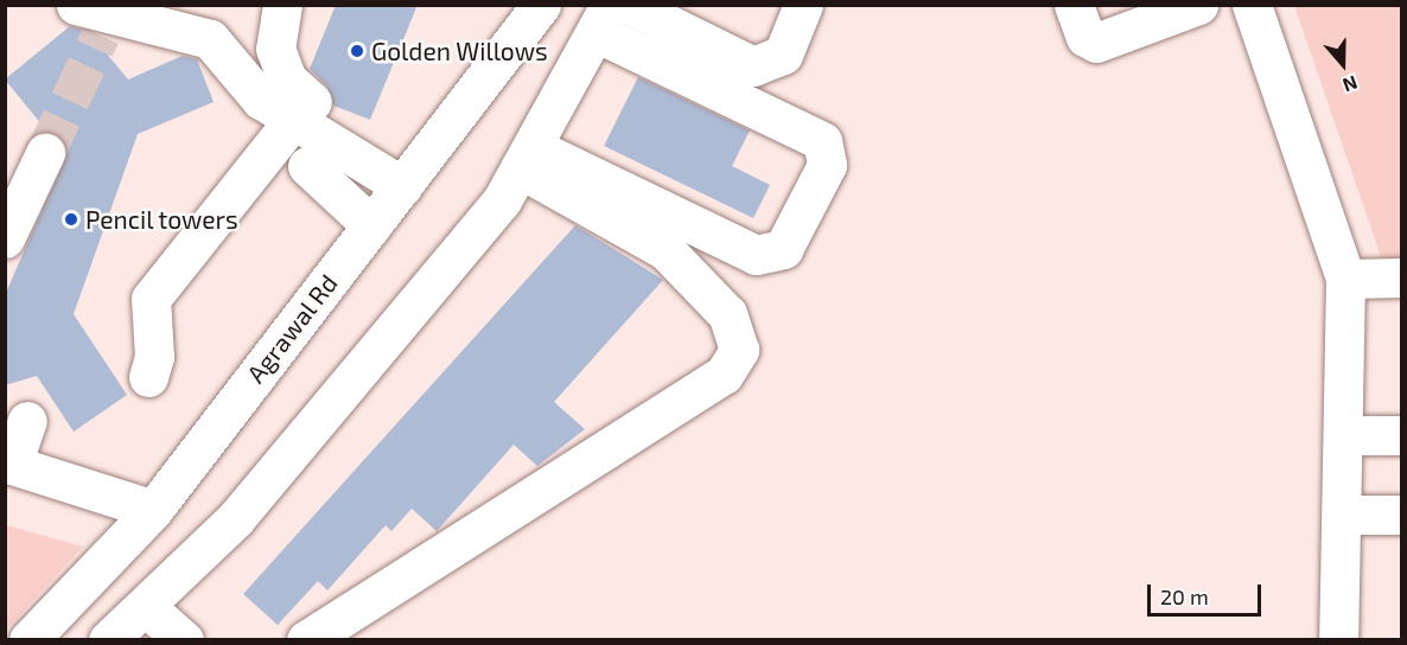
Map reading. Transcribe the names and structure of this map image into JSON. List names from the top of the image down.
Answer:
{
  "streets": {
    "street": ["Agrawal Rd"]
  },
  "places": ["Golden Willows", "Pencil towers"],
  "scale_bar": "20 m",
  "north": "bottom"
}
